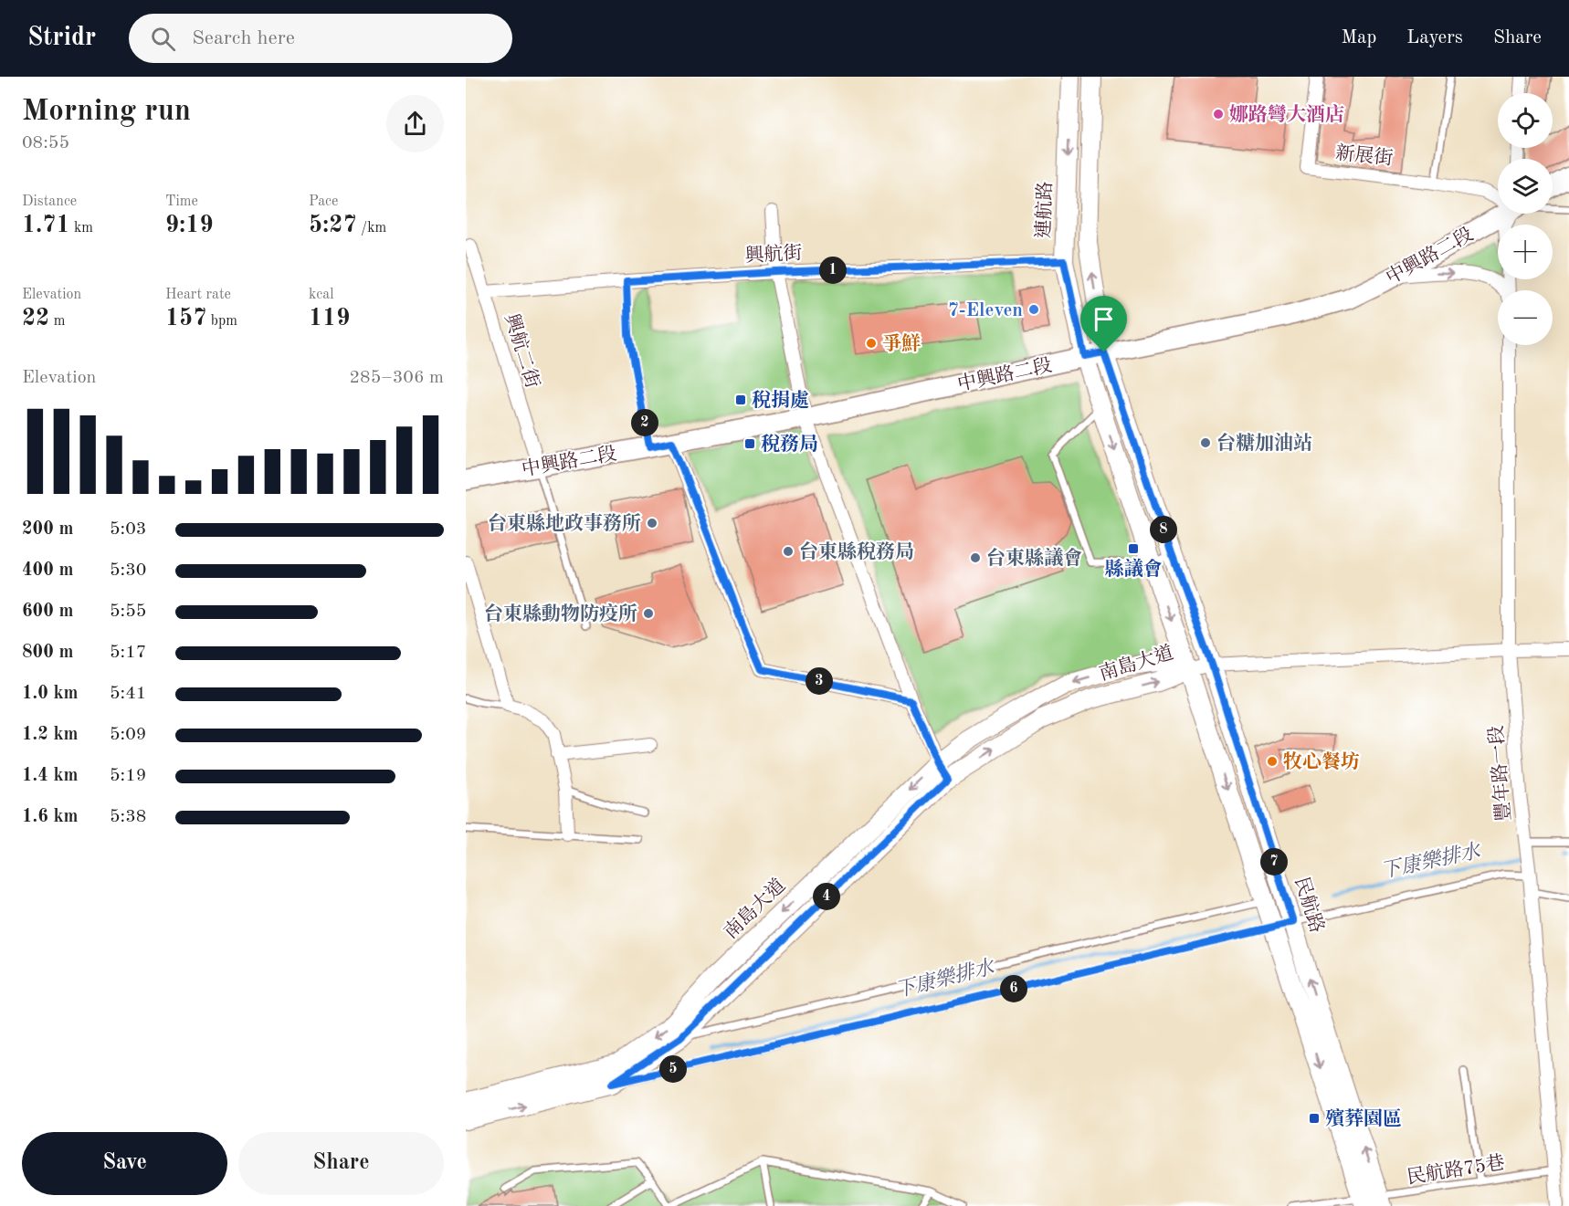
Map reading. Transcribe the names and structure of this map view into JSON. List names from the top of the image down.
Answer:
{
  "streets": {
    "main road": ["中興路二段"],
    "street": [
      "新展街",
      "連航路",
      "興航街",
      "興航二街",
      "南島大道",
      "豐年路一段",
      "民航路"
    ],
    "lane": ["民航路75巷"]
  },
  "crossings": [
    ["連航路", "興航街"],
    ["連航路", "中興路二段"],
    ["興航街", "興航二街"],
    ["中興路二段", "興航二街"],
    ["豐年路一段", "民航路75巷"],
    ["民航路", "民航路75巷"]
  ],
  "water": ["下康樂排水"],
  "places": {
    "other": [
      "娜路彎大酒店",
      "7-Eleven",
      "爭鮮",
      "台糖加油站",
      "台東縣地政事務所",
      "台東縣稅務局",
      "台東縣議會",
      "台東縣動物防疫所",
      "牧心餐坊"
    ],
    "transit": [
      "稅捐處",
      "稅務局",
      "縣議會",
      "殯葬園區"
    ]
  },
  "page": {
    "header": "Stridr",
    "search": "Search here",
    "nav": ["Map", "Layers", "Share"],
    "heading": ["Morning run", "08:55"],
    "map_buttons": ["+", "−"],
    "stats": [
      ["Distance", "1.71 km"],
      ["Time", "9:19"],
      ["Pace", "5:27 /km"],
      ["Elevation", "22 m"],
      ["Heart rate", "157 bpm"],
      ["kcal", "119"]
    ],
    "pins": [
      "1",
      "2",
      "8",
      "3",
      "7",
      "4",
      "6",
      "5"
    ],
    "chart": ["Elevation", "285–306 m"],
    "list": [
      {
        "name": "200 m",
        "note": "5:03"
      },
      {
        "name": "400 m",
        "note": "5:30"
      },
      {
        "name": "600 m",
        "note": "5:55"
      },
      {
        "name": "800 m",
        "note": "5:17"
      },
      {
        "name": "1.0 km",
        "note": "5:41"
      },
      {
        "name": "1.2 km",
        "note": "5:09"
      },
      {
        "name": "1.4 km",
        "note": "5:19"
      },
      {
        "name": "1.6 km",
        "note": "5:38"
      }
    ],
    "buttons": ["Save", "Share"]
  }
}
